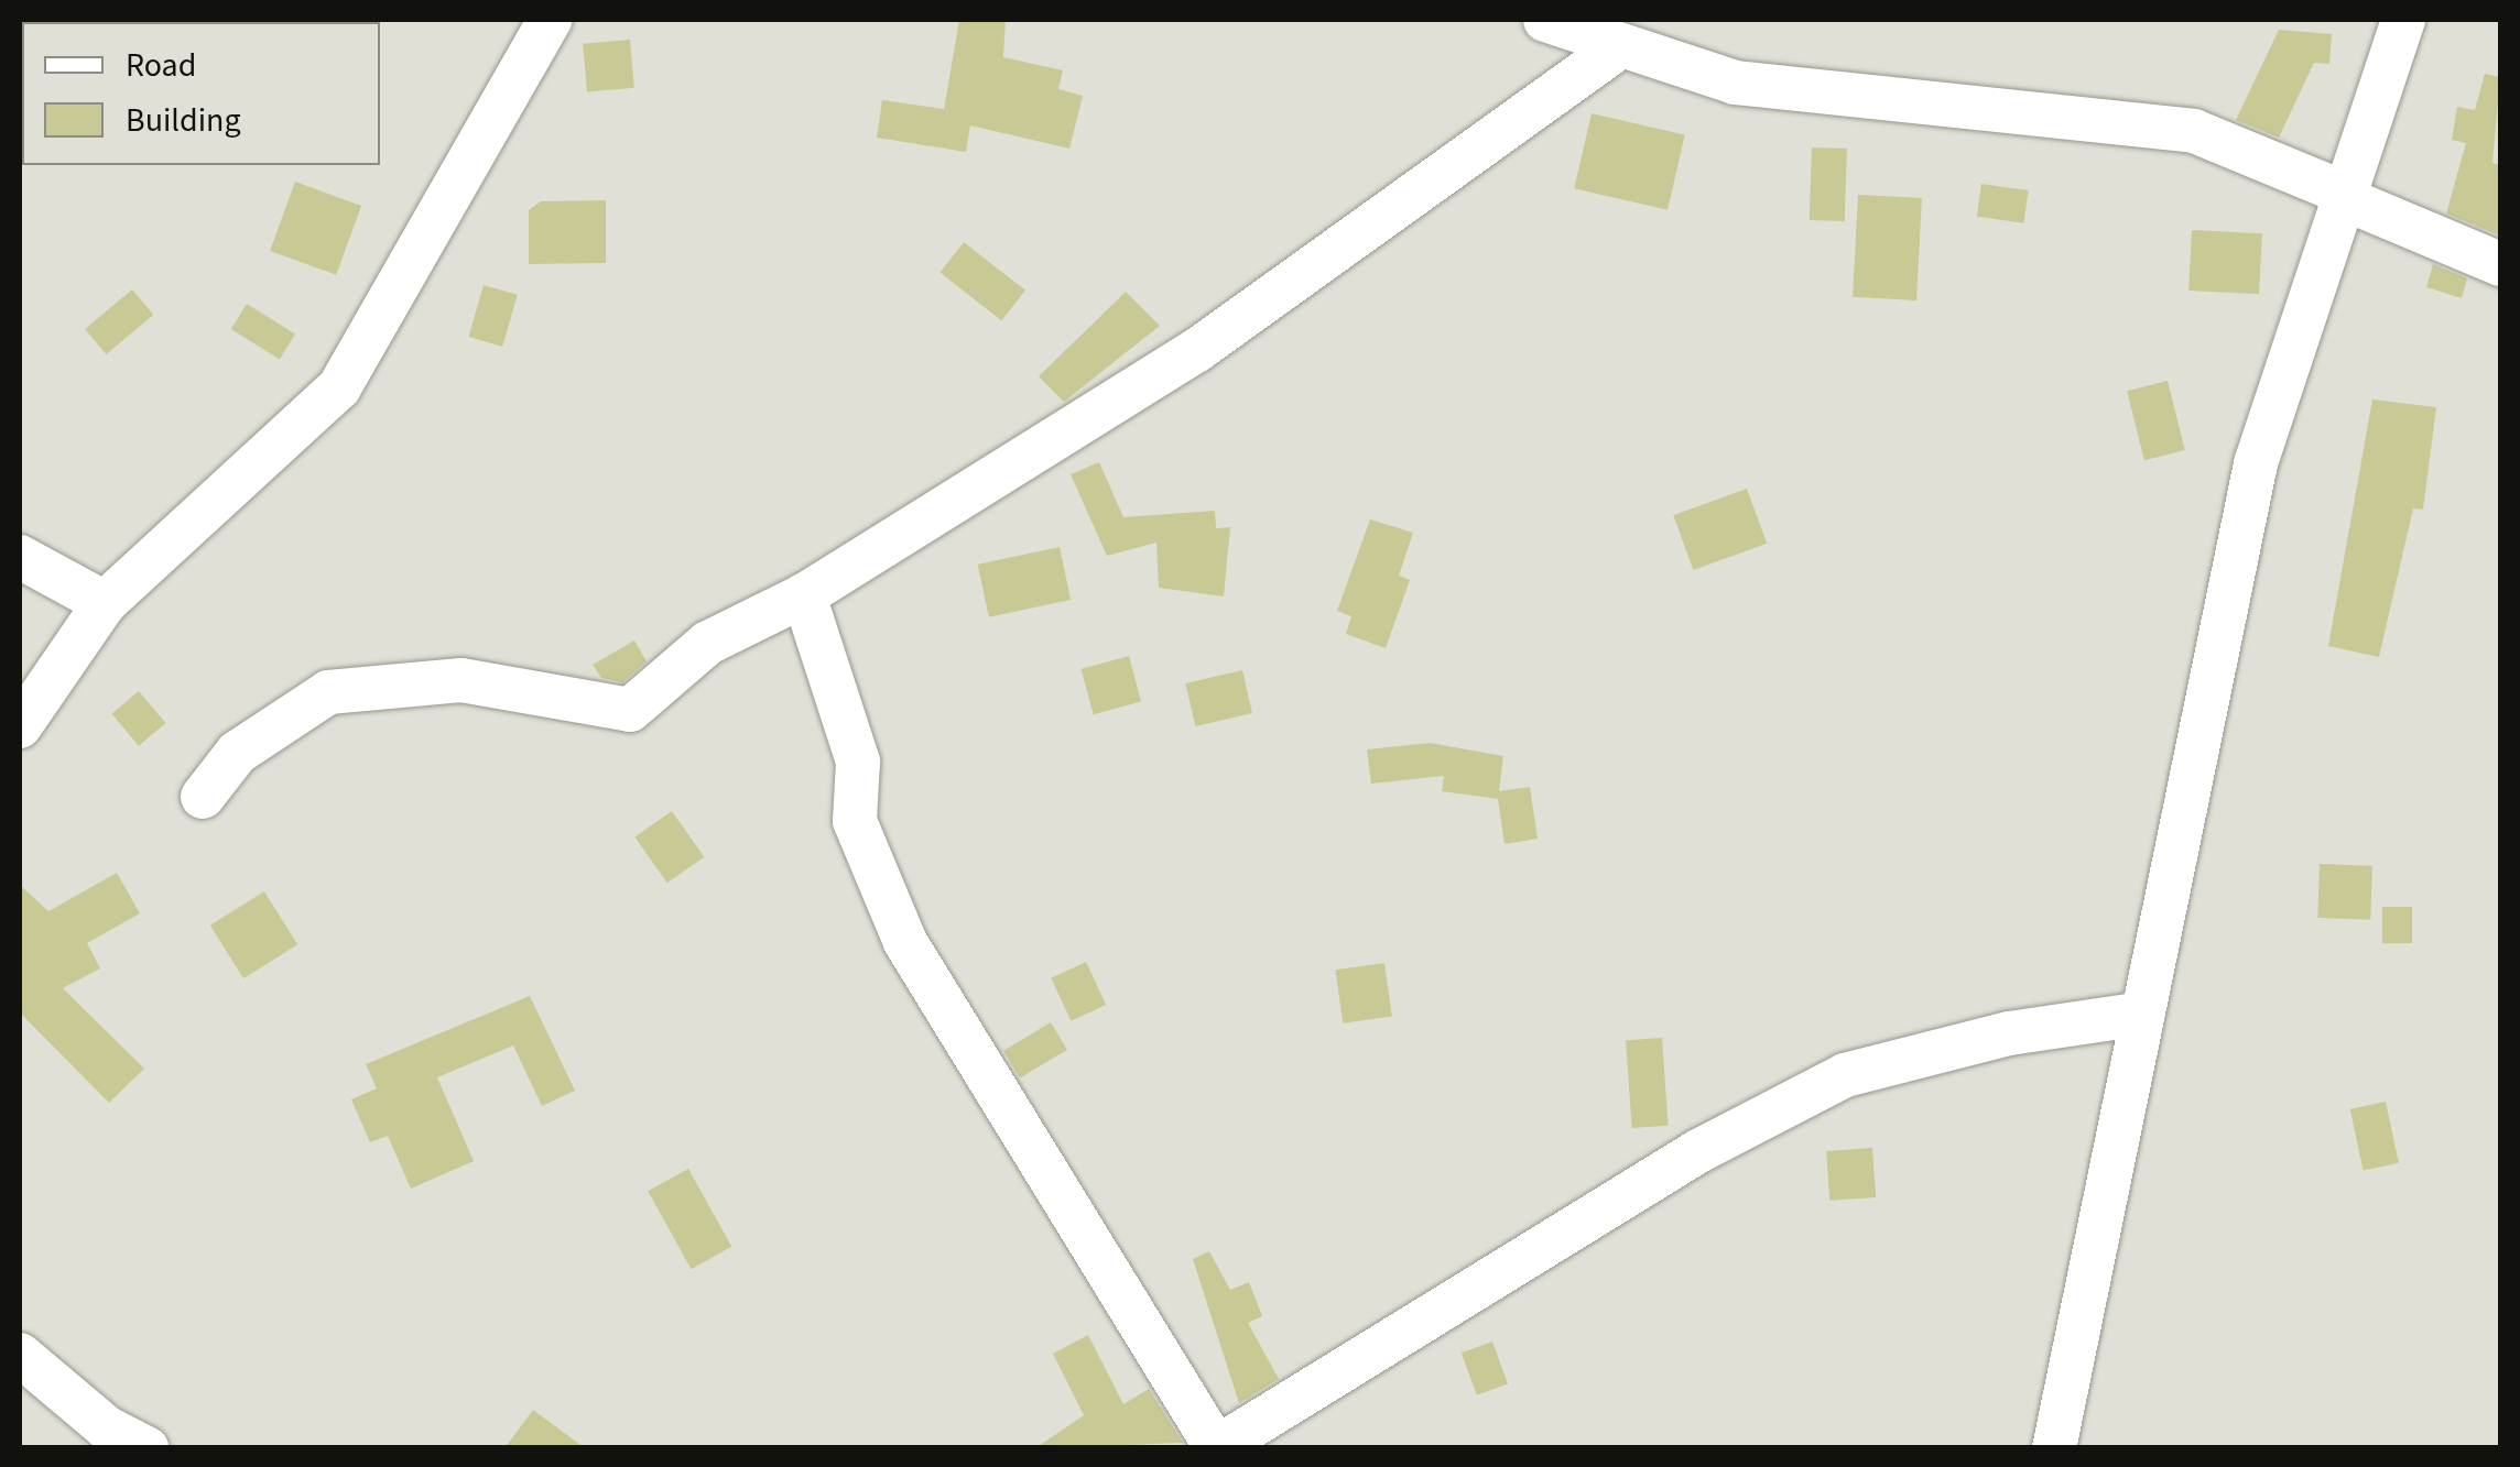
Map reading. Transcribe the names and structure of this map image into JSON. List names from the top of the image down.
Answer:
{
  "legend": ["Road", "Building"]
}
